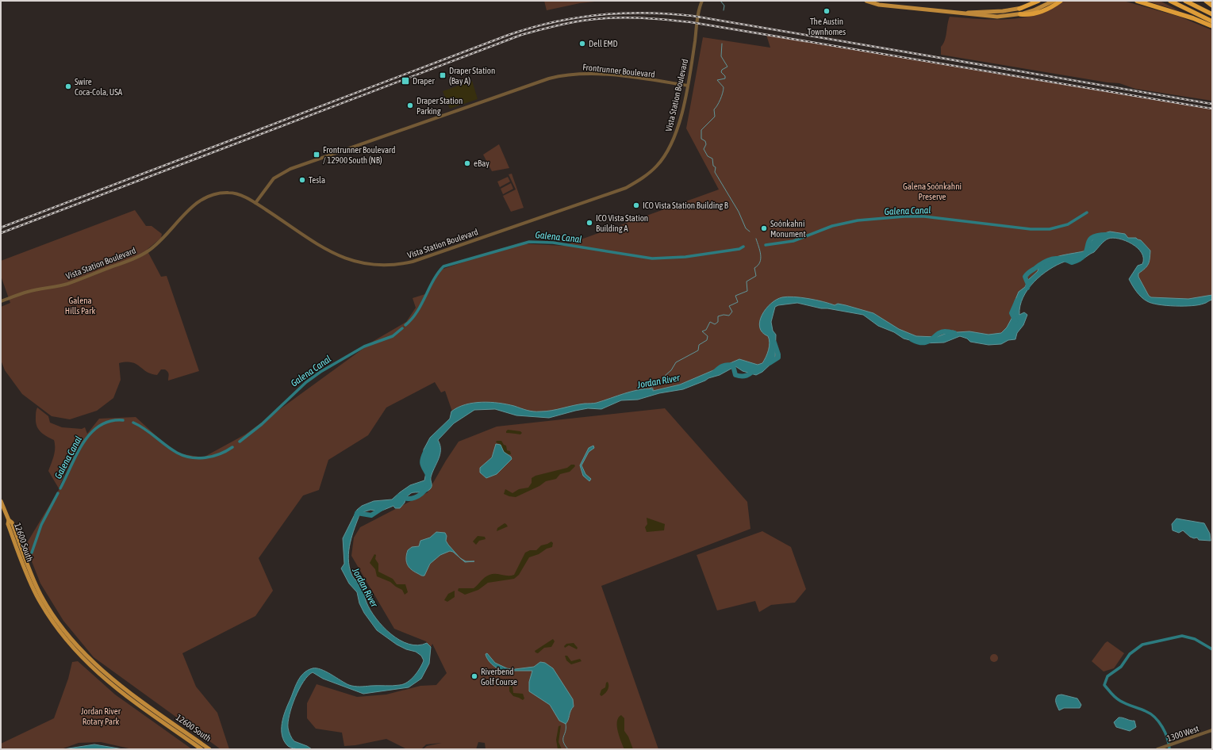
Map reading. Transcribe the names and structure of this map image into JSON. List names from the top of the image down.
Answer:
{
  "streets": {
    "main road": ["12600 South"],
    "street": ["Frontrunner Boulevard", "Vista Station Boulevard", "1300 West"]
  },
  "crossings": [
    ["Frontrunner Boulevard", "Vista Station Boulevard"]
  ],
  "water": ["Galena Canal", "Jordan River"],
  "parks": ["Galena Soónkahni Preserve", "Galena Hills Park", "Jordan River Rotary Park"],
  "places": {
    "other": [
      "The Austin Townhomes",
      "Dell EMD",
      "Swire Coca-Cola, USA",
      "Draper Station Parking",
      "eBay",
      "Tesla",
      "ICO Vista Station Building B",
      "ICO Vista Station Building A",
      "Soónkahni Monument",
      "Riverbend Golf Course"
    ],
    "transit": ["Draper Station (Bay A)", "Draper", "Frontrunner Boulevard / 12900 South (NB)"]
  }
}
